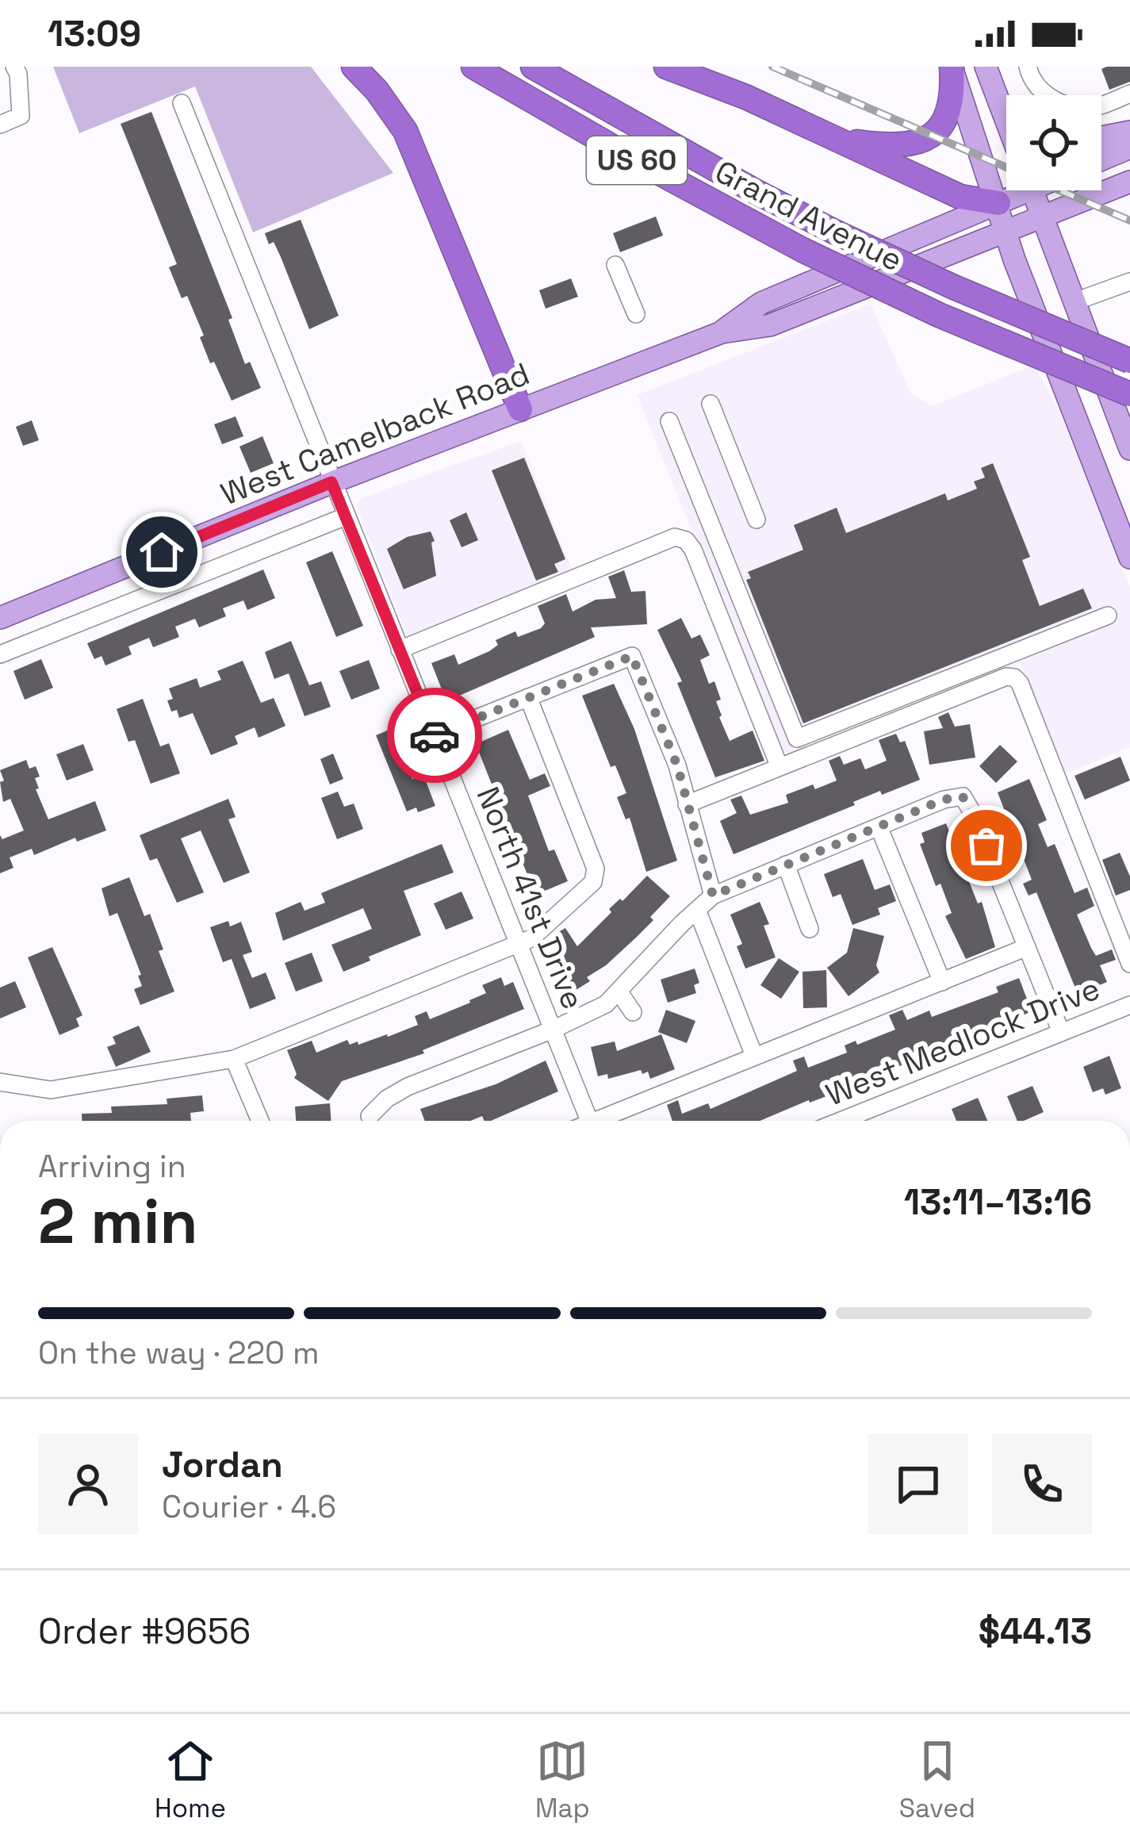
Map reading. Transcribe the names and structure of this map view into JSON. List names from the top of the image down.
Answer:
{
  "streets": {
    "highway": ["US 60", "Grand Avenue"],
    "main road": ["West Camelback Road"],
    "street": ["North 41st Drive", "West Medlock Drive"]
  },
  "crossings": [
    ["West Camelback Road", "North 41st Drive"]
  ],
  "page": {
    "status": "13:09",
    "heading": ["2 min", "Arriving in", "13:11–13:16"],
    "panel": [
      "Jordan",
      "Courier · 4.6",
      "Order #9656",
      "$44.13"
    ],
    "bar": "On the way · 220 m",
    "tabs": ["Home", "Map", "Saved"]
  }
}
